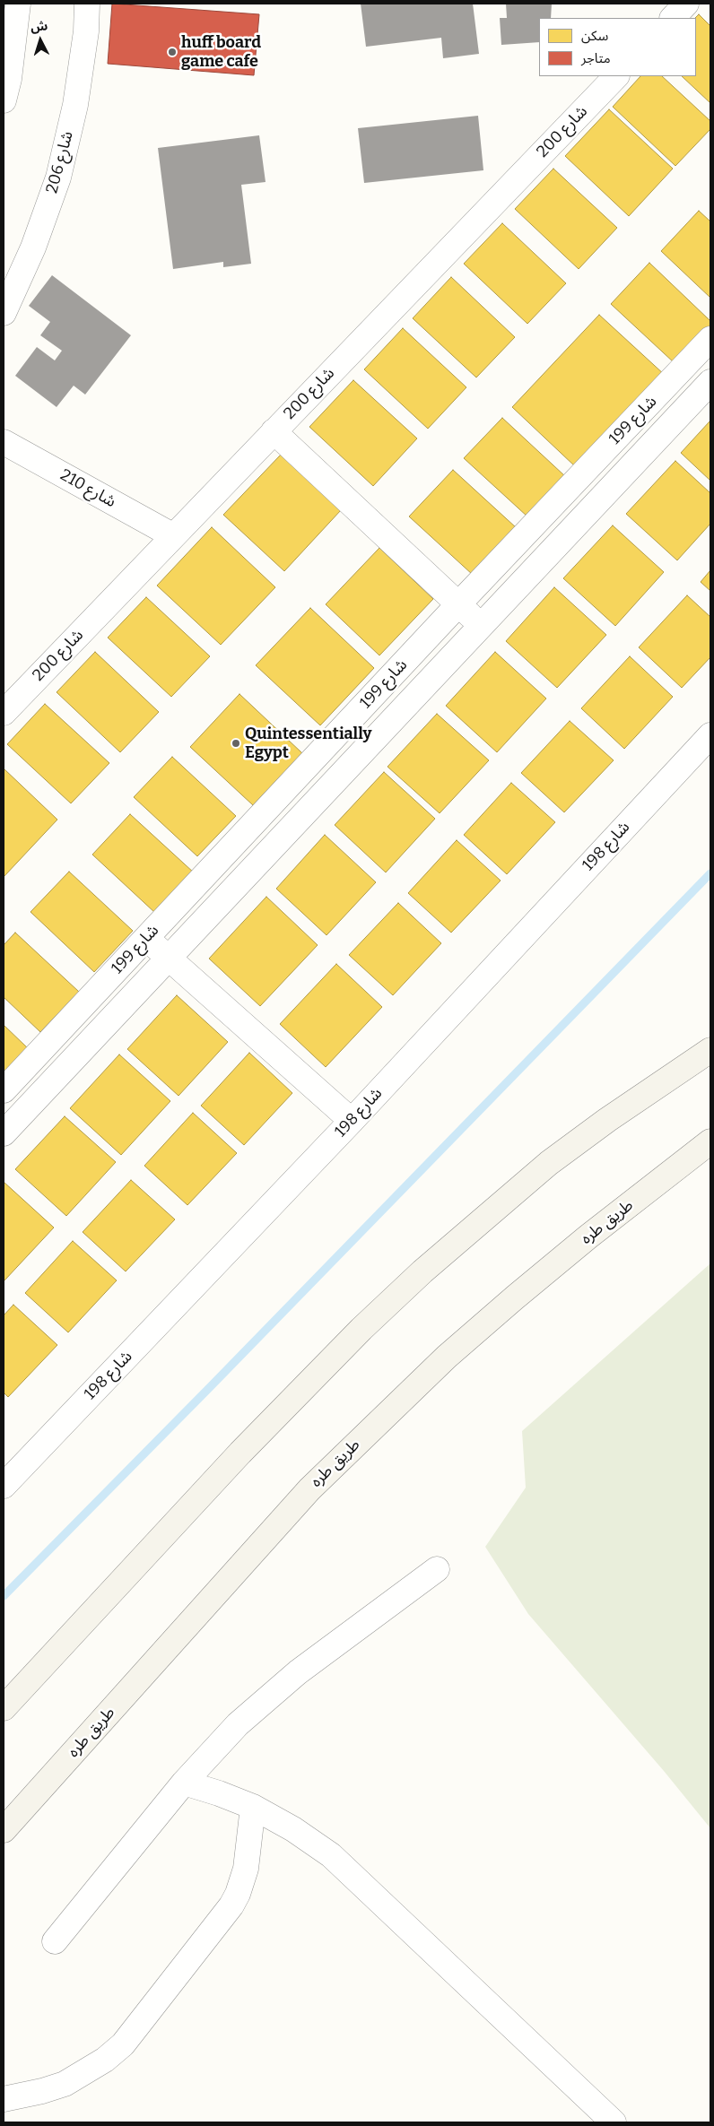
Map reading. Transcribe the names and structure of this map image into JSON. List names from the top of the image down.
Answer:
{
  "streets": {
    "main road": ["طريق طره"],
    "street": [
      "شارع 200",
      "شارع 206",
      "شارع 199",
      "شارع 210",
      "شارع 198"
    ]
  },
  "crossings": [
    ["شارع 200", "شارع 210"]
  ],
  "places": ["huff board game cafe", "Quintessentially Egypt"],
  "legend": ["سكن", "متاجر"],
  "north": "top"
}
